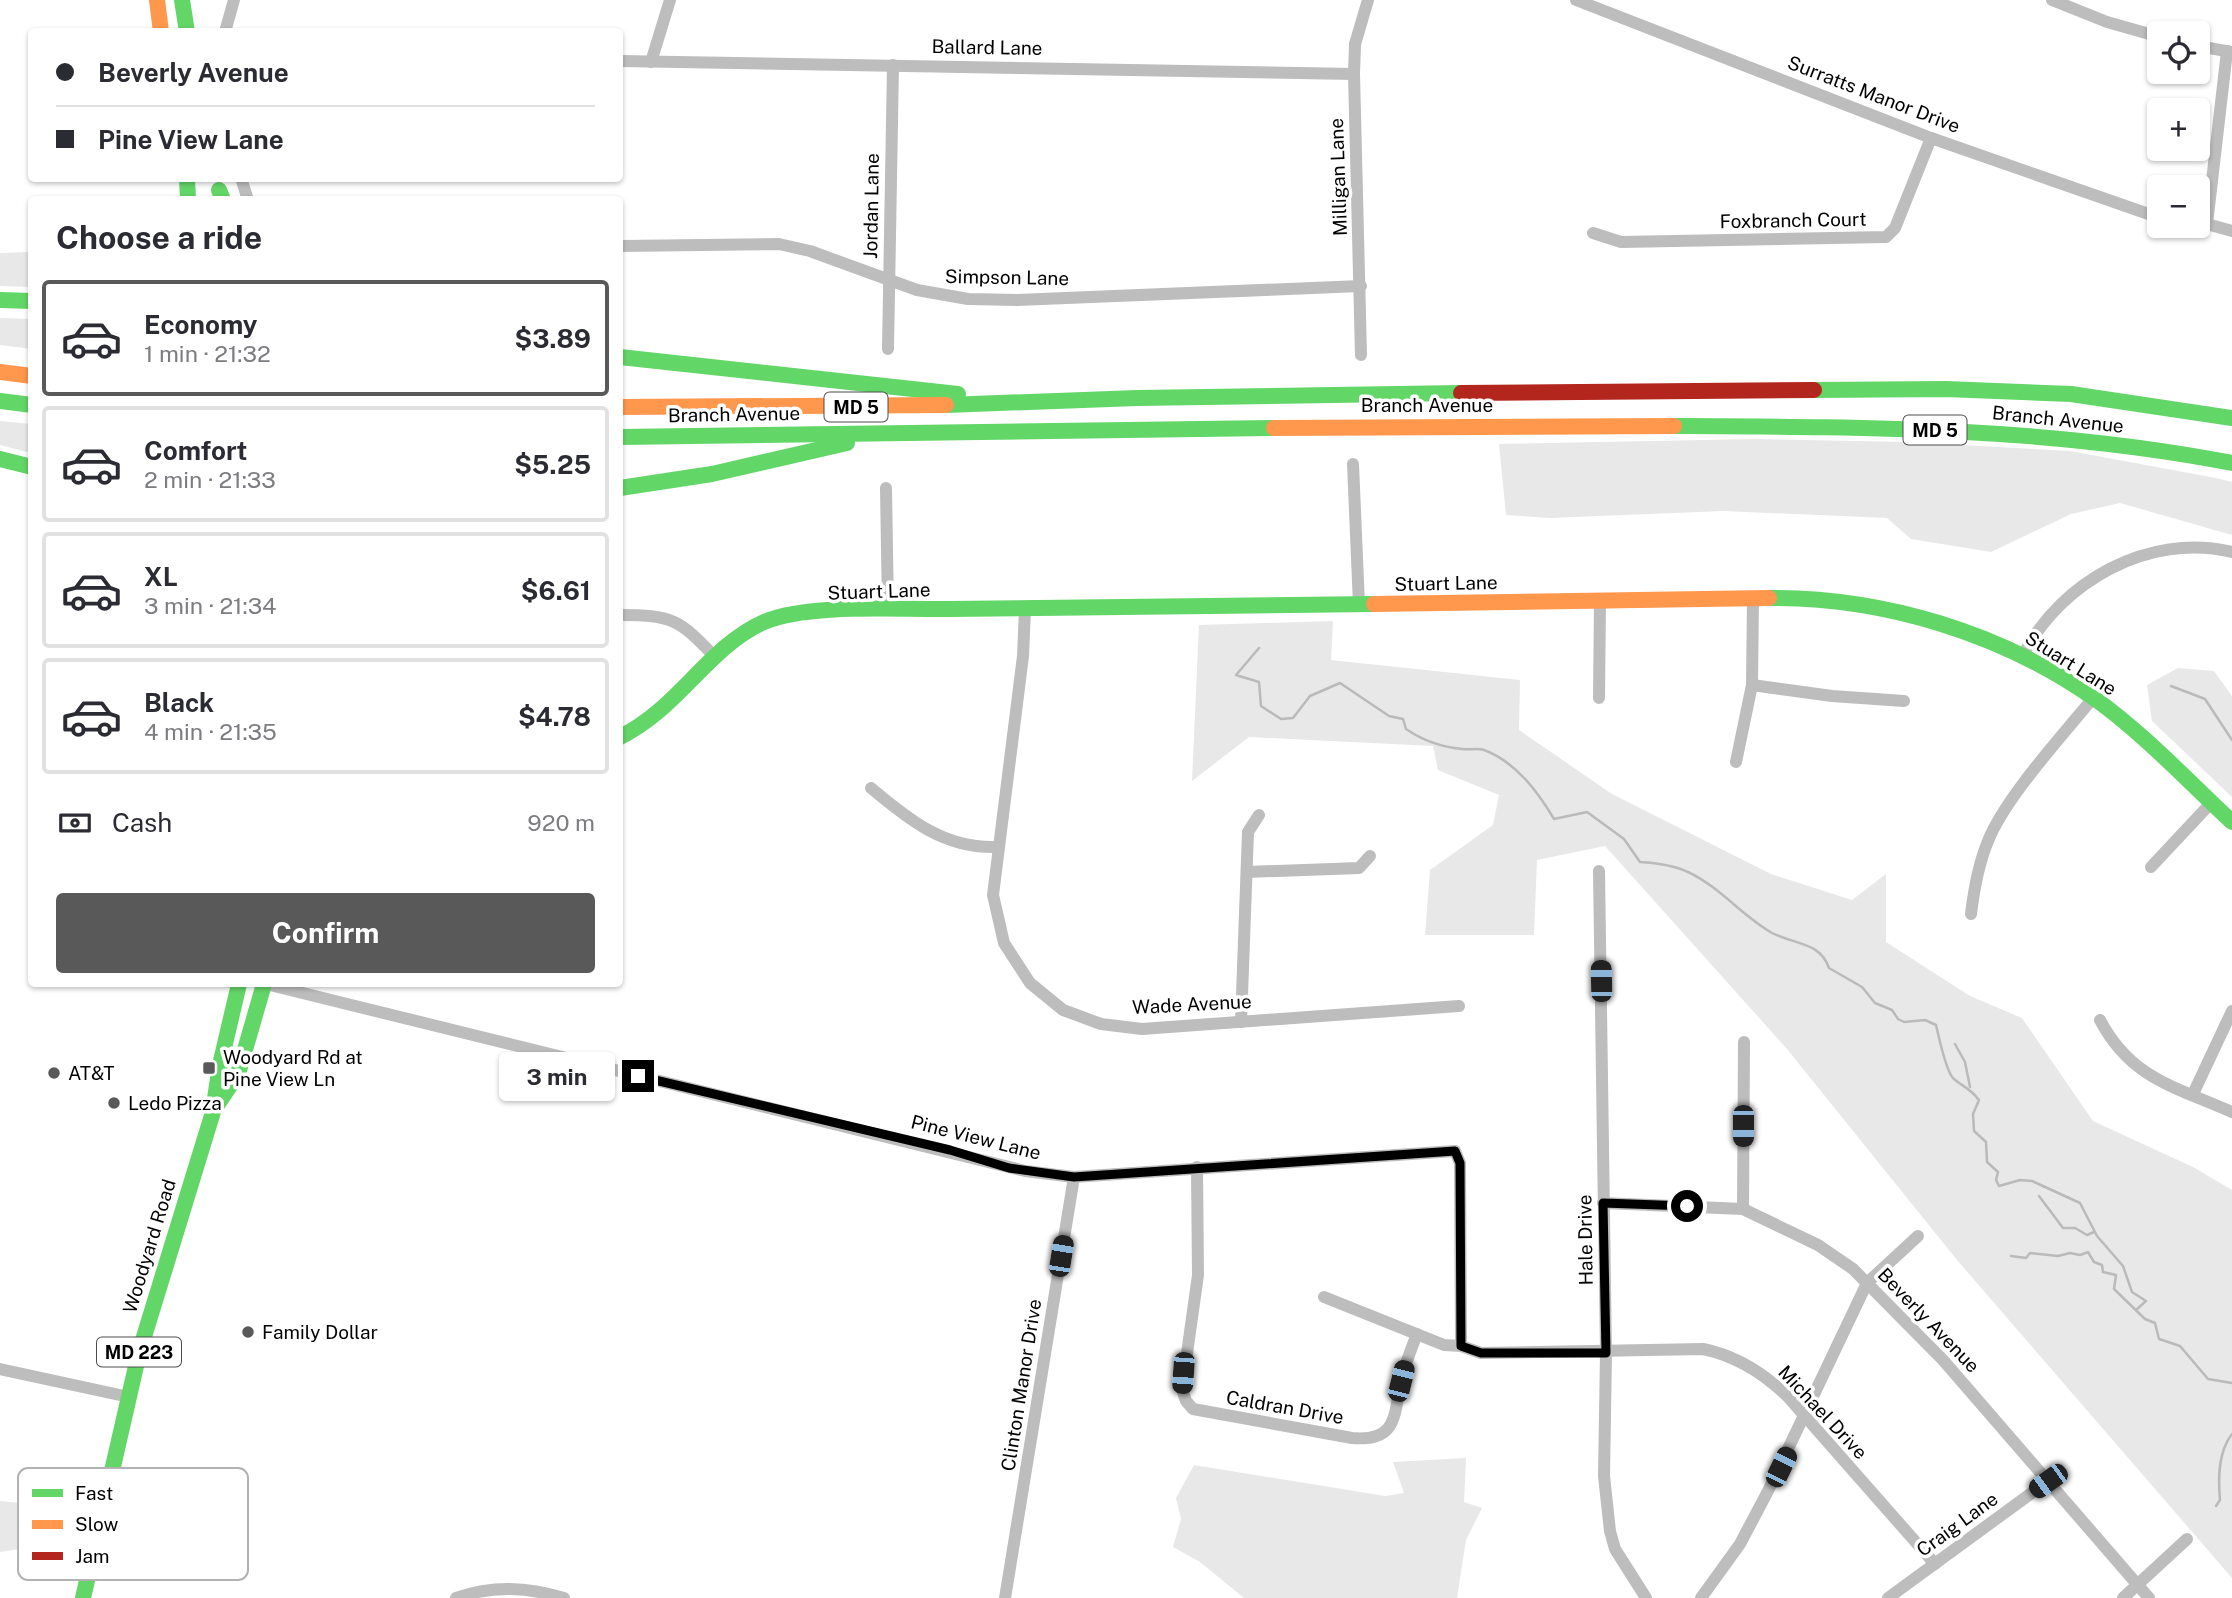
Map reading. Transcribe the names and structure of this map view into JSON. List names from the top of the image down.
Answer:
{
  "streets": {
    "main road": [
      "Branch Avenue",
      "MD 5",
      "Stuart Lane",
      "Woodyard Road",
      "MD 223"
    ],
    "street": [
      "Ballard Lane",
      "Surratts Manor Drive",
      "Milligan Lane",
      "Jordan Lane",
      "Foxbranch Court",
      "Simpson Lane",
      "Wade Avenue",
      "Pine View Lane",
      "Hale Drive",
      "Beverly Avenue",
      "Clinton Manor Drive",
      "Caldran Drive",
      "Michael Drive",
      "Craig Lane"
    ]
  },
  "crossings": [
    ["Ballard Lane", "Milligan Lane"],
    ["Ballard Lane", "Jordan Lane"],
    ["Surratts Manor Drive", "Foxbranch Court"],
    ["Milligan Lane", "Simpson Lane"],
    ["Jordan Lane", "Simpson Lane"],
    ["Stuart Lane", "Wade Avenue"],
    ["Pine View Lane", "Clinton Manor Drive"],
    ["Pine View Lane", "Caldran Drive"],
    ["Pine View Lane", "Michael Drive"],
    ["Hale Drive", "Beverly Avenue"],
    ["Hale Drive", "Michael Drive"],
    ["Beverly Avenue", "Craig Lane"],
    ["Caldran Drive", "Michael Drive"],
    ["Michael Drive", "Craig Lane"]
  ],
  "places": {
    "transit": ["Woodyard Rd at Pine View Ln"],
    "other": ["AT&T", "Ledo Pizza", "Family Dollar"]
  },
  "legend": ["Fast", "Slow", "Jam"],
  "page": {
    "map_buttons": ["+", "−"],
    "banner": ["Beverly Avenue", "Pine View Lane"],
    "heading": "Choose a ride",
    "list": [
      {
        "name": "Economy",
        "note": "1 min · 21:32",
        "value": "$3.89"
      },
      {
        "name": "Comfort",
        "note": "2 min · 21:33",
        "value": "$5.25"
      },
      {
        "name": "XL",
        "note": "3 min · 21:34",
        "value": "$6.61"
      },
      {
        "name": "Black",
        "note": "4 min · 21:35",
        "value": "$4.78"
      }
    ],
    "pay": ["Cash", "920 m"],
    "buttons": "Confirm",
    "bubble": "3 min"
  }
}
